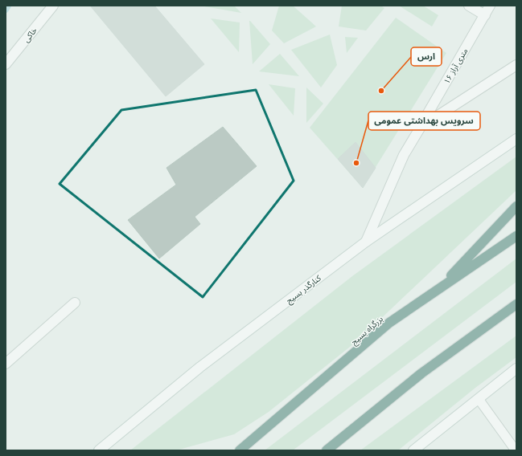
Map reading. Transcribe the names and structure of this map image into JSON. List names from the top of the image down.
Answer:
{
  "streets": {
    "highway": ["بزرگراه بسیج"],
    "main road": ["خاکی", "۱۶ متری آراز", "کنارگذر بسیج"]
  },
  "crossings": [
    ["۱۶ متری آراز", "کنارگذر بسیج"]
  ],
  "places": ["ارس", "سرویس بهداشتی عمومی"]
}
